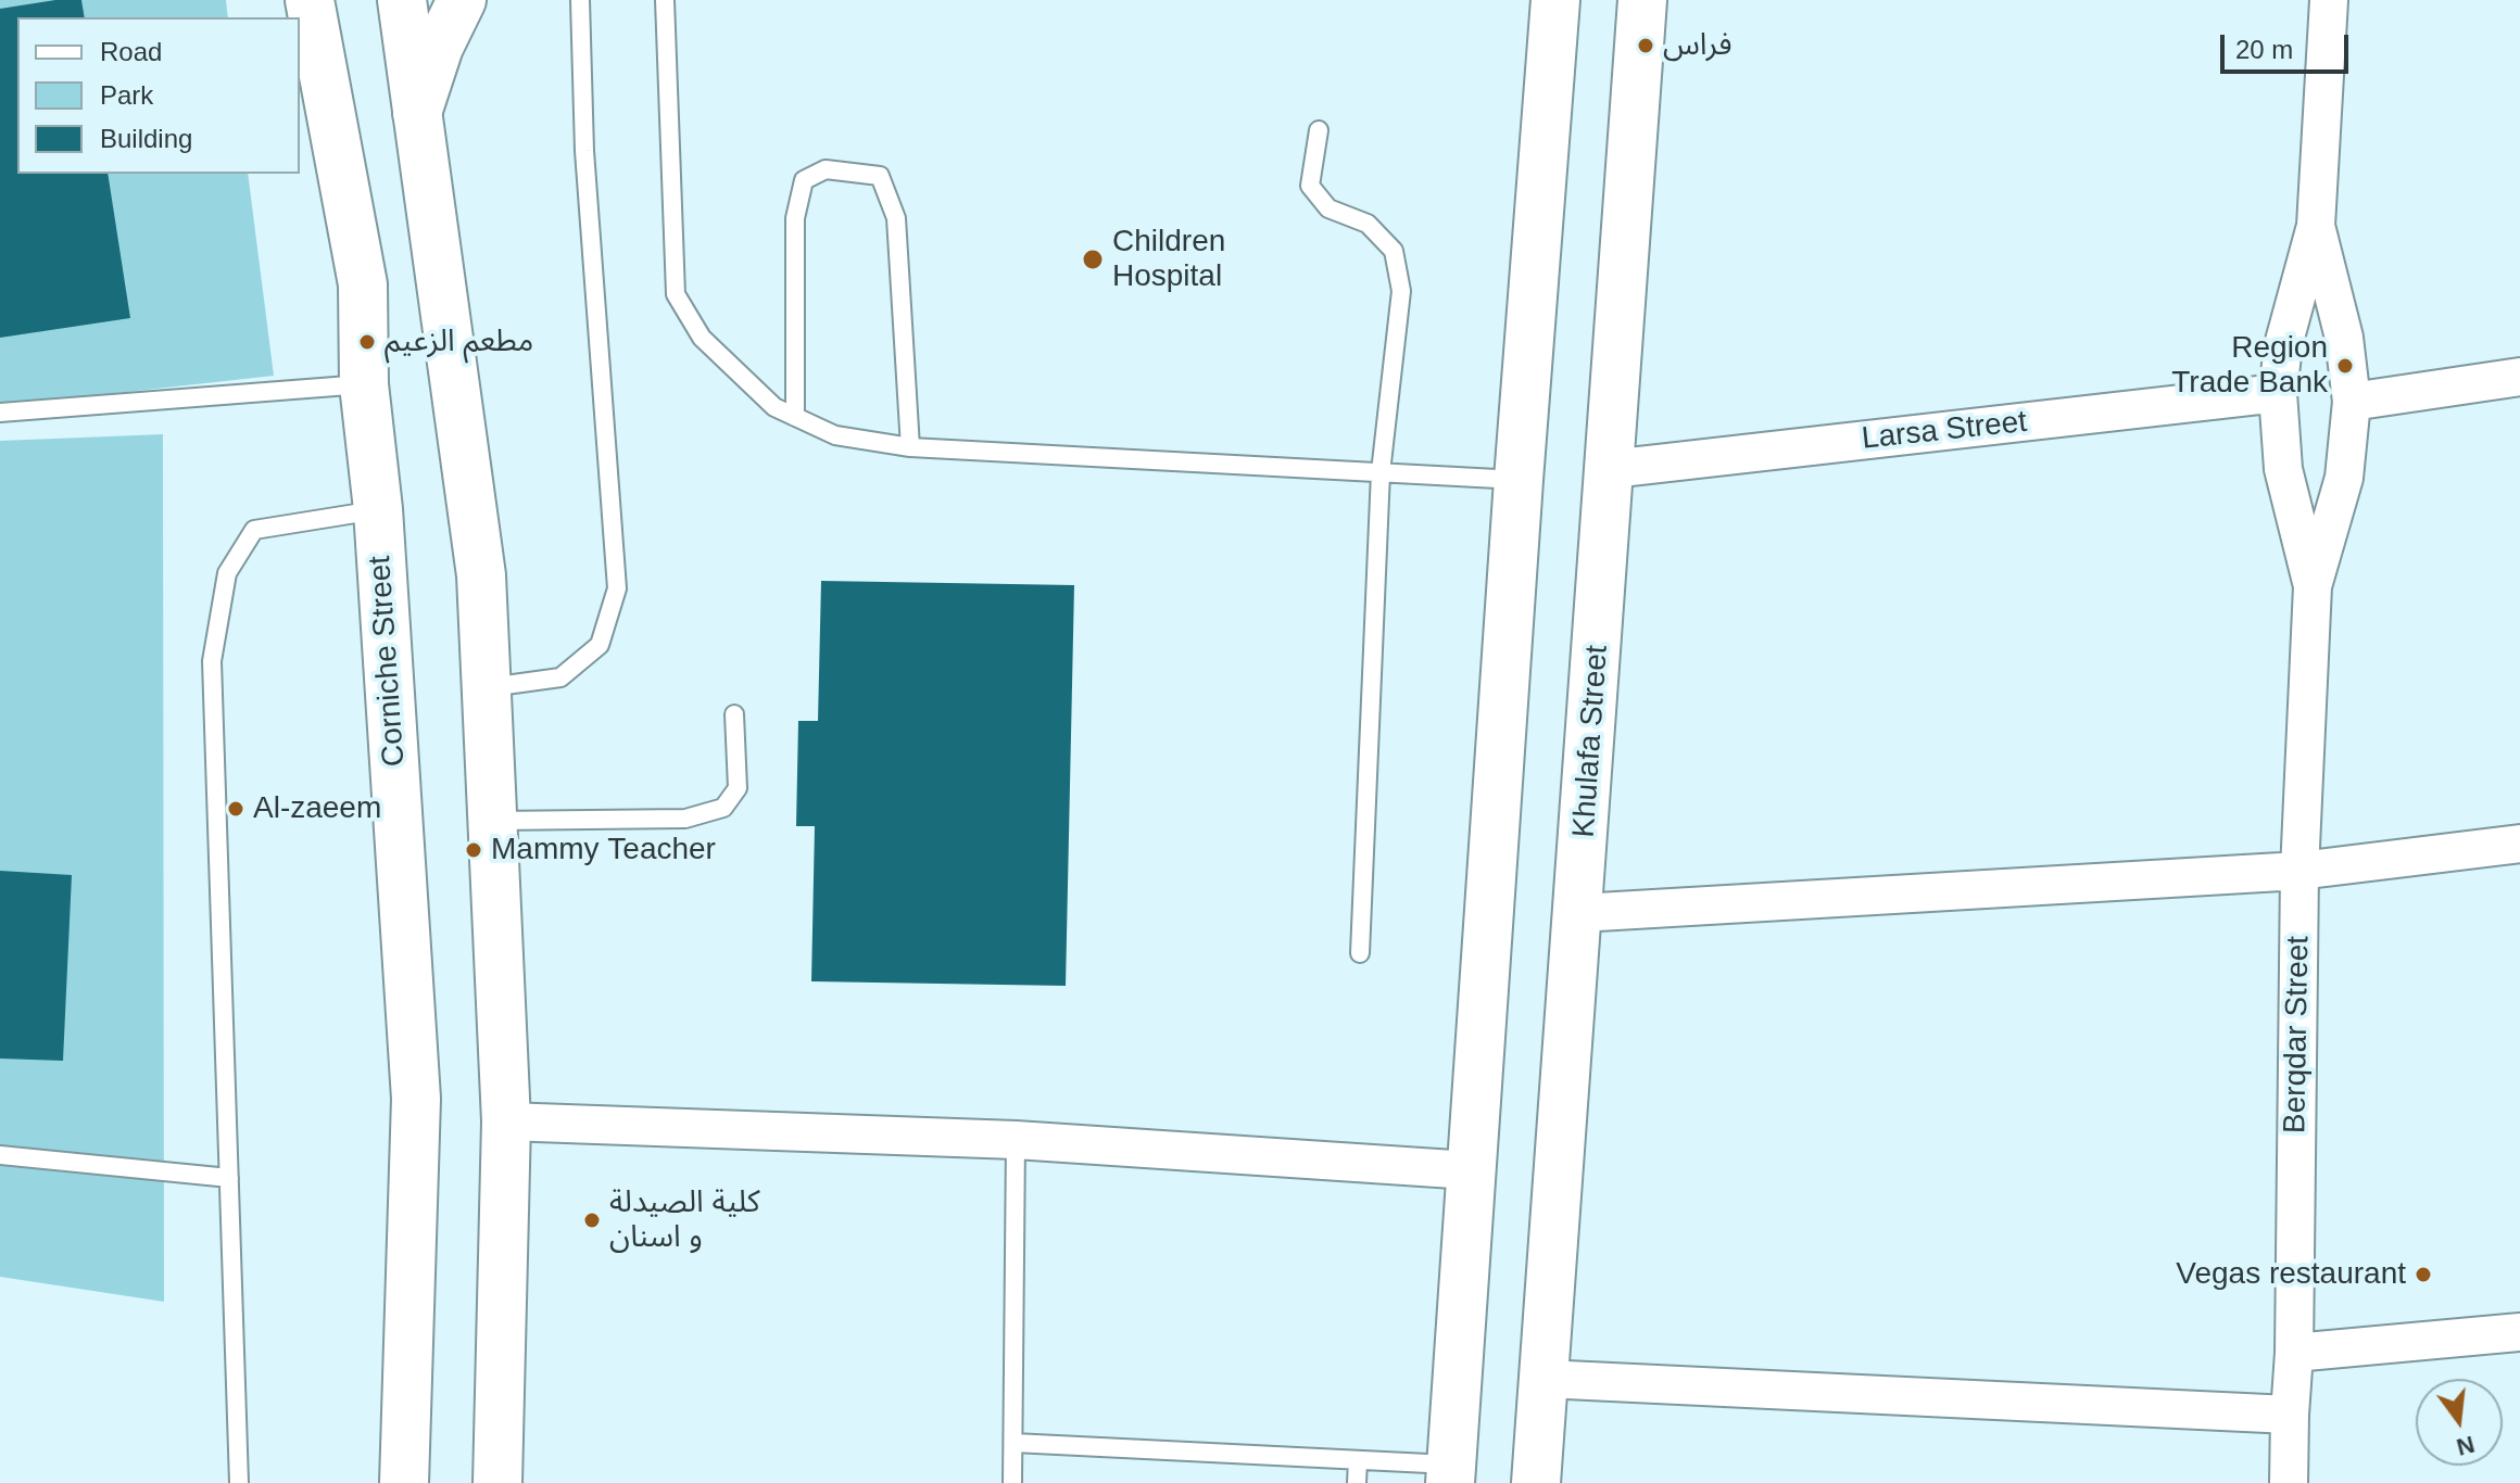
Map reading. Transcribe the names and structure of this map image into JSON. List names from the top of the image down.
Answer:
{
  "streets": {
    "street": [
      "Larsa Street",
      "Corniche Street",
      "Khulafa Street",
      "Berqdar Street"
    ]
  },
  "crossings": [
    ["Larsa Street", "Khulafa Street"],
    ["Larsa Street", "Berqdar Street"]
  ],
  "places": [
    "فراس",
    "Children Hospital",
    "مطعم الزعيم",
    "Region Trade Bank",
    "Al-zaeem",
    "Mammy Teacher",
    "كلية الصيدلة و اسنان",
    "Vegas restaurant"
  ],
  "legend": ["Road", "Park", "Building"],
  "scale_bar": "20 m",
  "north": "bottom"
}
